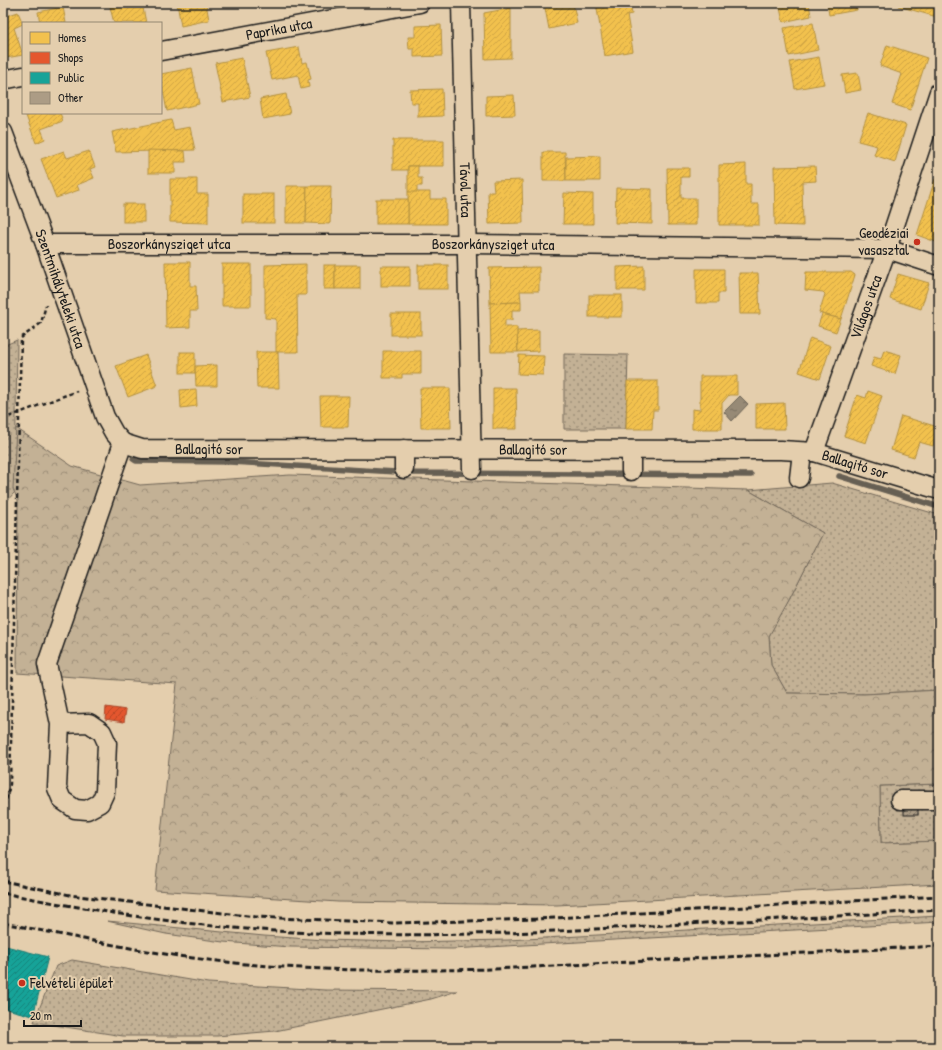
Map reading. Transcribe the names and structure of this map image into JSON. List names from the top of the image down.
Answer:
{
  "streets": {
    "street": [
      "Paprika utca",
      "Távol utca",
      "Boszorkánysziget utca",
      "Szentmihályteleki utca",
      "Világos utca",
      "Ballagitó sor"
    ]
  },
  "crossings": [
    ["Távol utca", "Boszorkánysziget utca"],
    ["Távol utca", "Ballagitó sor"],
    ["Boszorkánysziget utca", "Szentmihályteleki utca"],
    ["Boszorkánysziget utca", "Világos utca"],
    ["Szentmihályteleki utca", "Ballagitó sor"],
    ["Világos utca", "Ballagitó sor"]
  ],
  "places": ["Geodéziai vasasztal", "Felvételi épület"],
  "legend": [
    "Homes",
    "Shops",
    "Public",
    "Other"
  ],
  "scale_bar": "20 m"
}
